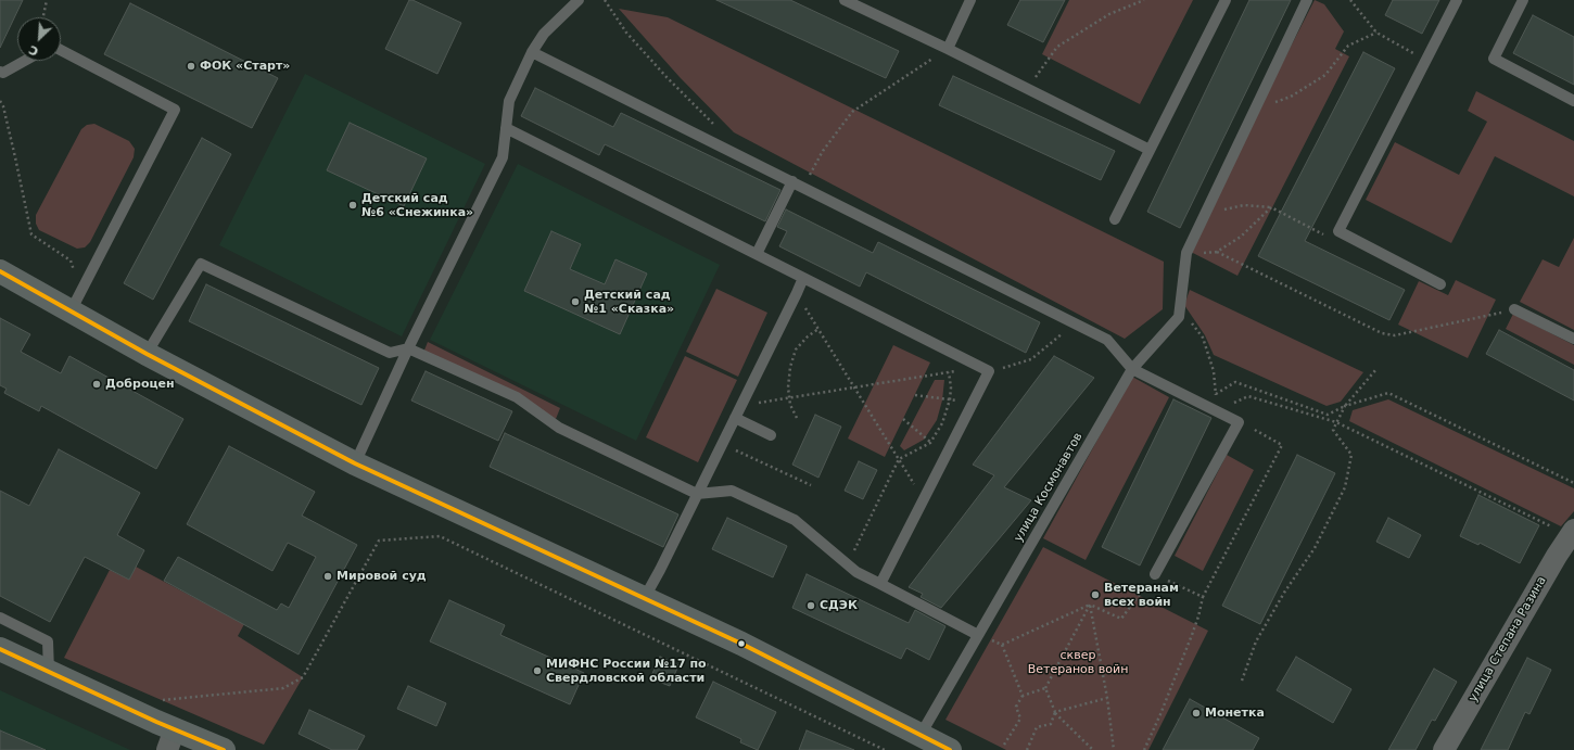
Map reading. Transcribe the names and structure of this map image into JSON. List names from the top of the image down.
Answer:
{
  "streets": {
    "street": ["улица Степана Разина"],
    "lane": ["улица Космонавтов"]
  },
  "parks": ["сквер Ветеранов войн"],
  "places": [
    "ФОК «Старт»",
    "Детский сад №6 «Снежинка»",
    "Детский сад №1 «Сказка»",
    "Доброцен",
    "Мировой суд",
    "Ветеранам всех войн",
    "СДЭК",
    "МИФНС России №17 по Свердловской области",
    "Монетка"
  ],
  "north": "bottom left"
}
